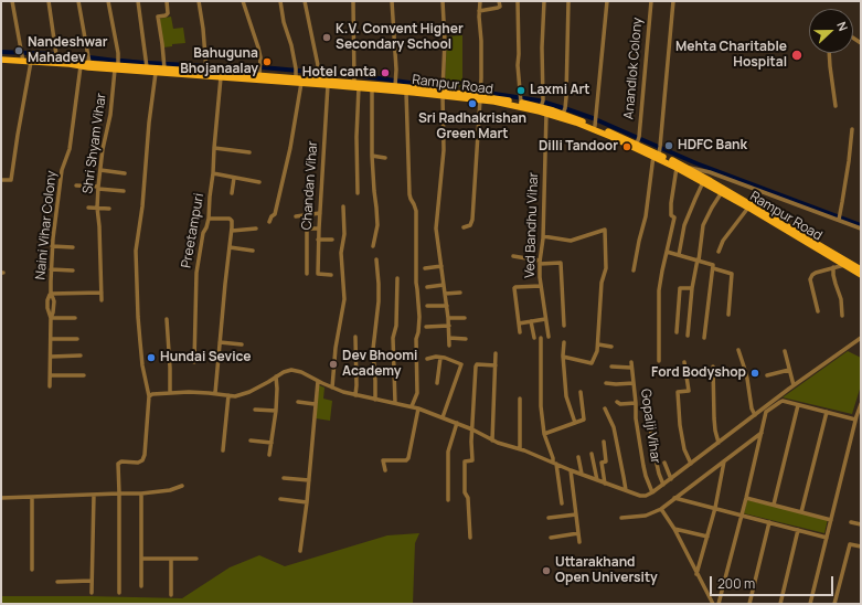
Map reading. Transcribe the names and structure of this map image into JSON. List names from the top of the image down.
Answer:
{
  "streets": {
    "main road": ["Rampur Road"],
    "street": [
      "Anandlok Colony",
      "Shri Shyam Vihar",
      "Chandan Vihar",
      "Naini Vihar Colony",
      "Ved Bandhu Vihar",
      "Preetampuri",
      "Gopalji Vihar"
    ]
  },
  "crossings": [
    ["Rampur Road", "Shri Shyam Vihar"],
    ["Rampur Road", "Chandan Vihar"],
    ["Rampur Road", "Naini Vihar Colony"],
    ["Rampur Road", "Ved Bandhu Vihar"],
    ["Rampur Road", "Preetampuri"]
  ],
  "places": [
    "K.V. Convent Higher Secondary School",
    "Nandeshwar Mahadev",
    "Mehta Charitable Hospital",
    "Bahuguna Bhojanaalay",
    "Hotel canta",
    "Laxmi Art",
    "Sri Radhakrishan Green Mart",
    "HDFC Bank",
    "Dilli Tandoor",
    "Hundai Sevice",
    "Dev Bhoomi Academy",
    "Ford Bodyshop",
    "Uttarakhand Open University"
  ],
  "scale_bar": "200 m",
  "north": "right"
}
